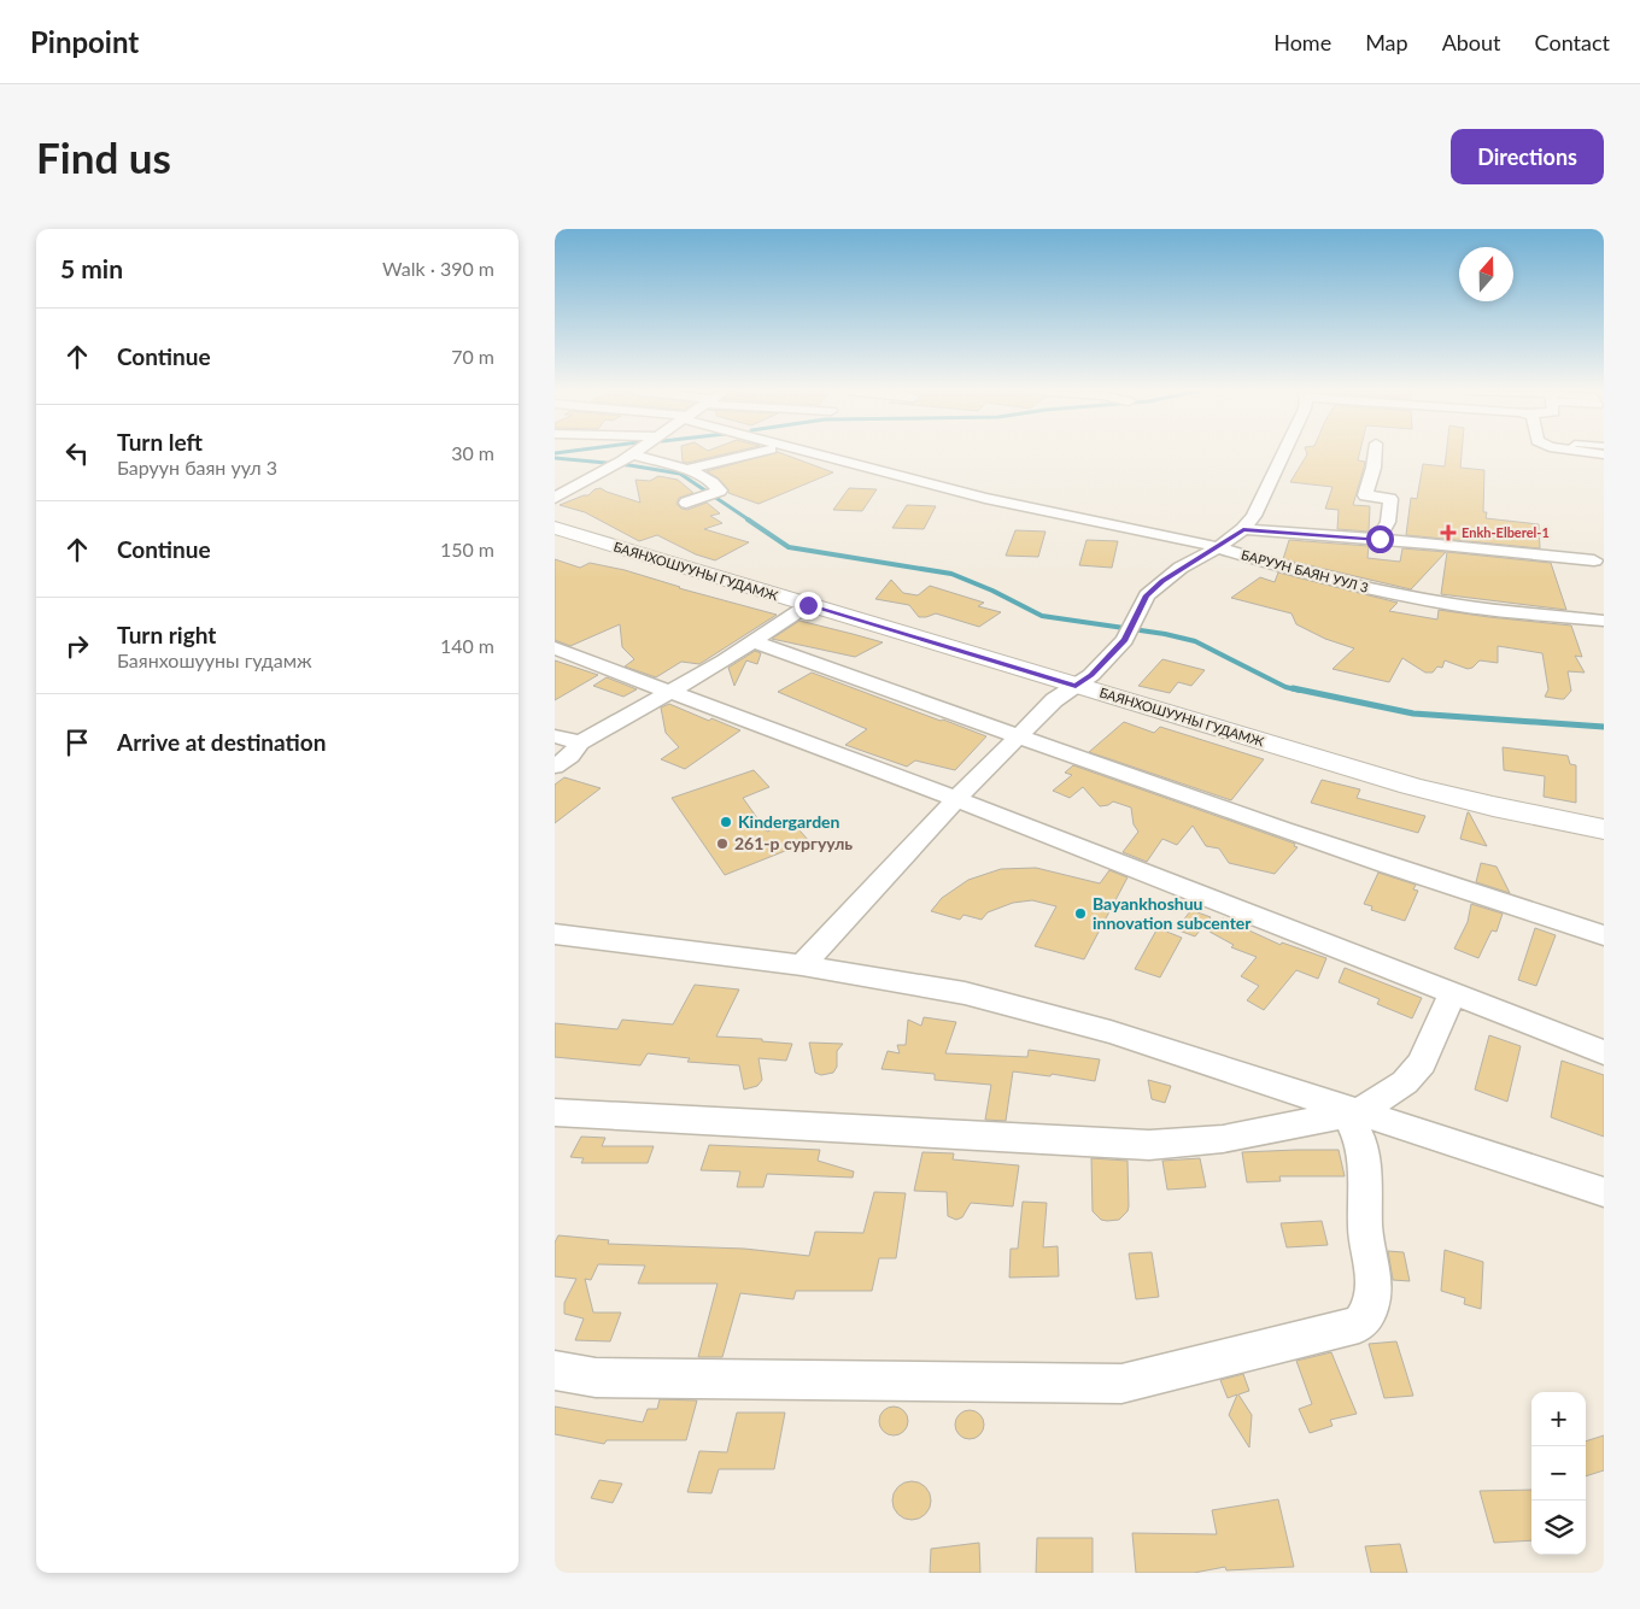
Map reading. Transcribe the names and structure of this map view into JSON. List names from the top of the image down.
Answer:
{
  "streets": {
    "main road": ["БАЯНХОШУУНЫ ГУДАМЖ"],
    "street": ["БАРУУН БАЯН УУЛ 3"]
  },
  "places": {
    "health": ["Enkh-Elberel-1"],
    "other": ["Kindergarden", "261-р сургууль", "Bayankhoshuu innovation subcenter"]
  },
  "north": "top",
  "page": {
    "header": "Pinpoint",
    "nav": [
      "Home",
      "Map",
      "About",
      "Contact"
    ],
    "buttons": "Directions",
    "title": "Find us",
    "heading": ["5 min", "Walk · 390 m"],
    "list": [
      ["Continue", "70 m"],
      ["Turn left", "Баруун баян уул 3", "30 m"],
      ["Continue", "150 m"],
      ["Turn right", "Баянхошууны гудамж", "140 m"],
      "Arrive at destination"
    ],
    "map_buttons": ["+", "−"]
  }
}
